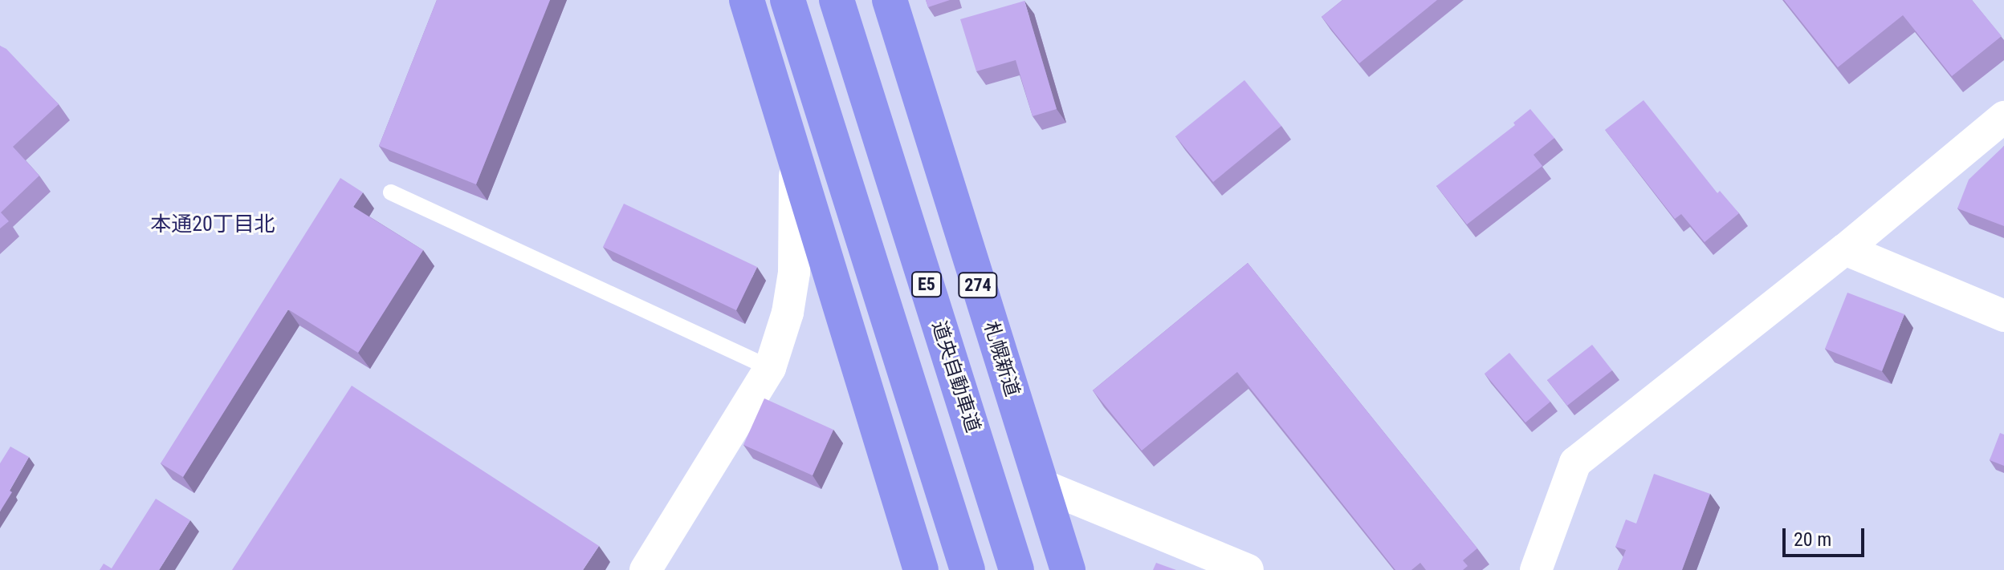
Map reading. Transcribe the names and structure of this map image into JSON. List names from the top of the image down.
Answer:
{
  "streets": {
    "highway": [
      "E5",
      "274",
      "札幌新道",
      "道央自動車道"
    ]
  },
  "districts": ["本通20丁目北"],
  "scale_bar": "20 m"
}
